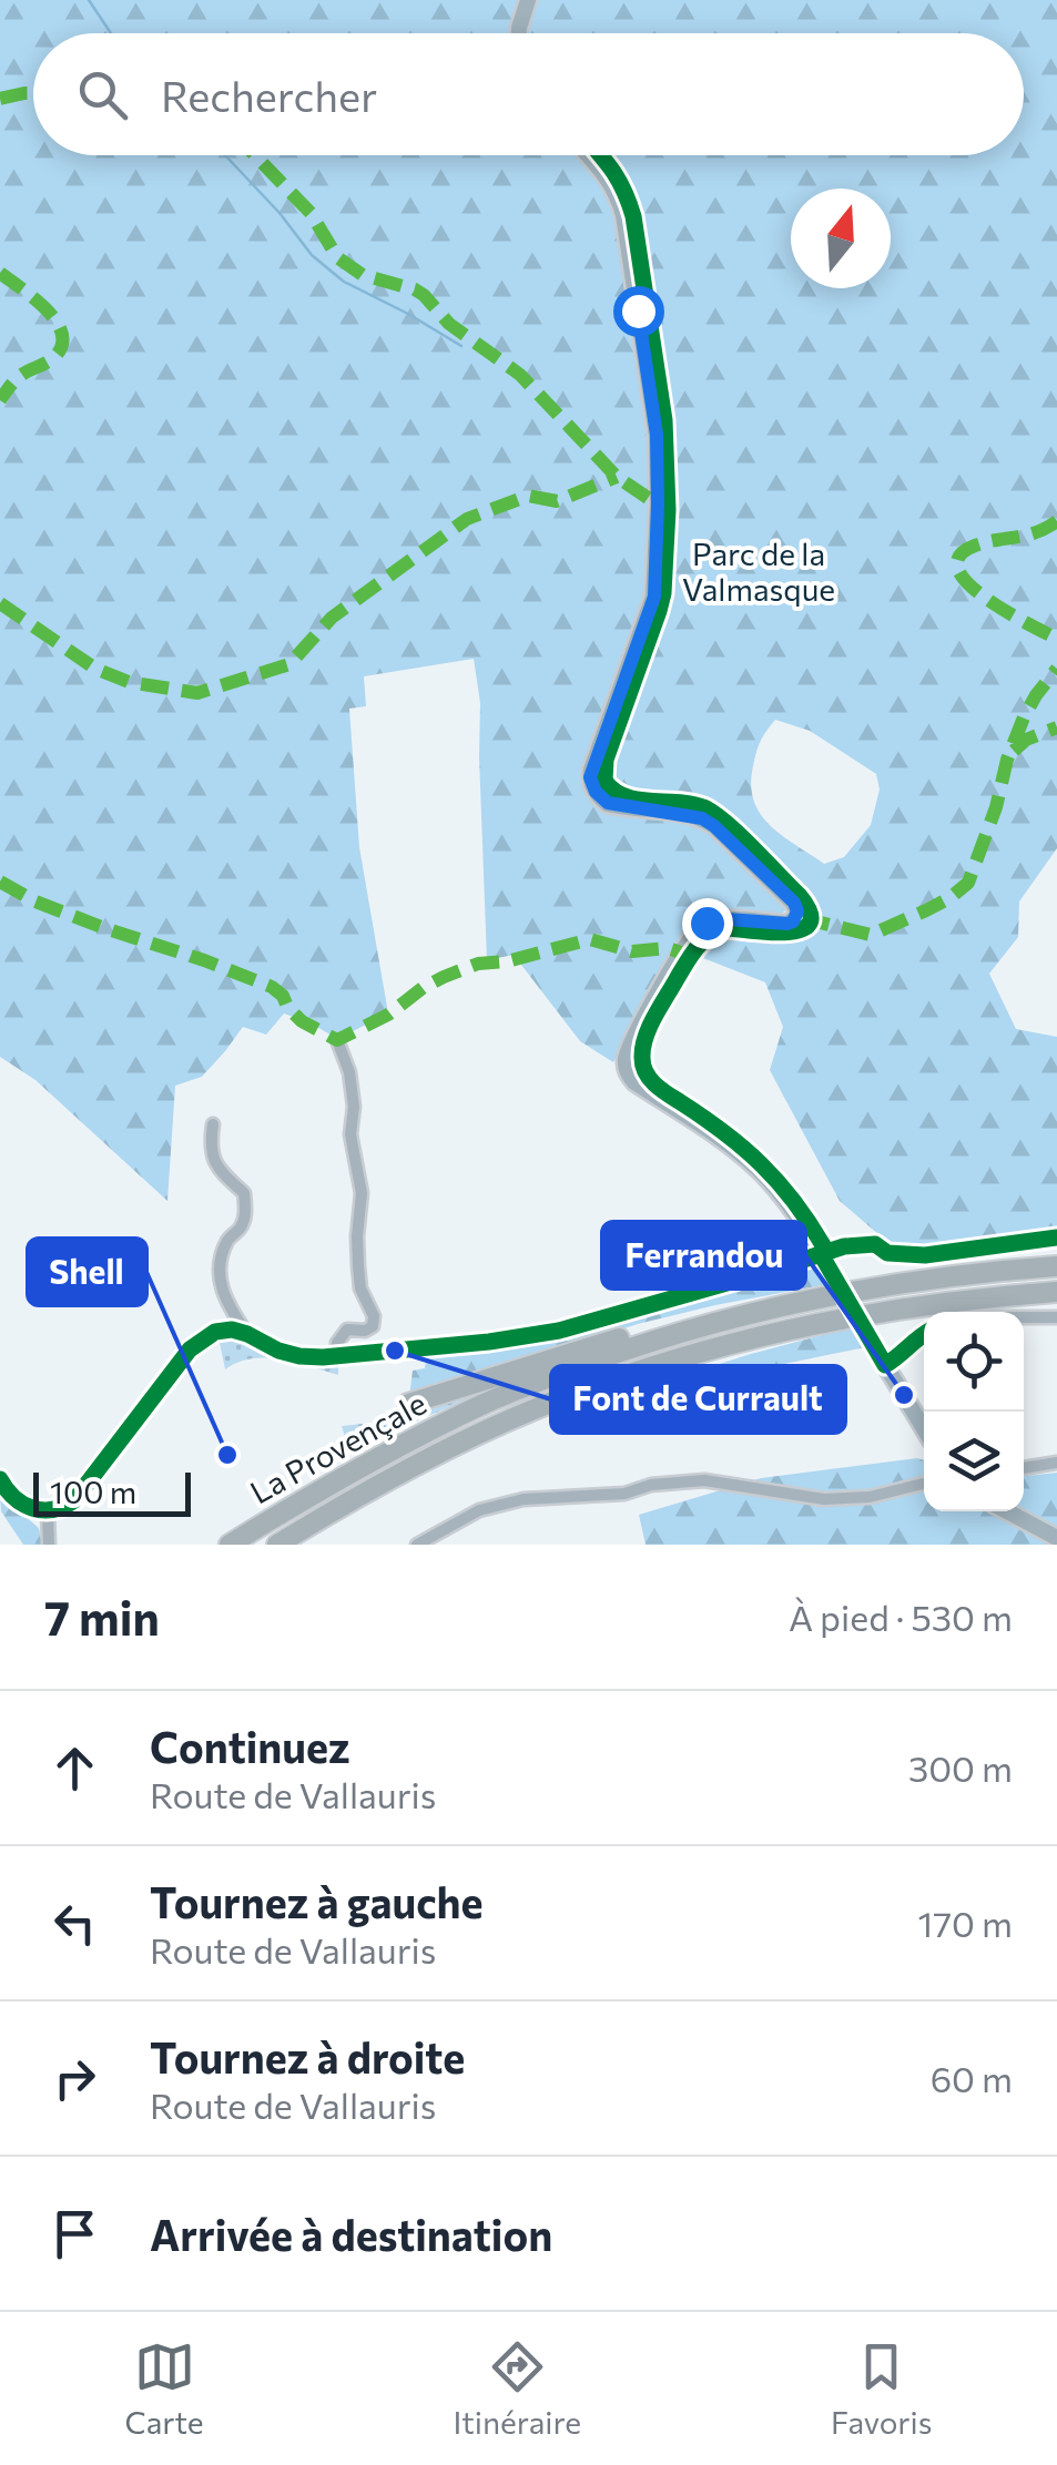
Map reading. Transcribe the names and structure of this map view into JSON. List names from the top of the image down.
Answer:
{
  "streets": {
    "highway": ["La Provençale"]
  },
  "parks": ["Parc de la Valmasque"],
  "places": ["Font de Currault", "Ferrandou", "Shell"],
  "scale_bar": "100 m",
  "north": "top",
  "page": {
    "search": "Rechercher",
    "scale": "100 m",
    "heading": ["7 min", "À pied · 530 m"],
    "list": [
      ["Continuez", "Route de Vallauris", "300 m"],
      ["Tournez à gauche", "Route de Vallauris", "170 m"],
      ["Tournez à droite", "Route de Vallauris", "60 m"],
      "Arrivée à destination"
    ],
    "nav": ["Carte", "Itinéraire", "Favoris"]
  }
}
